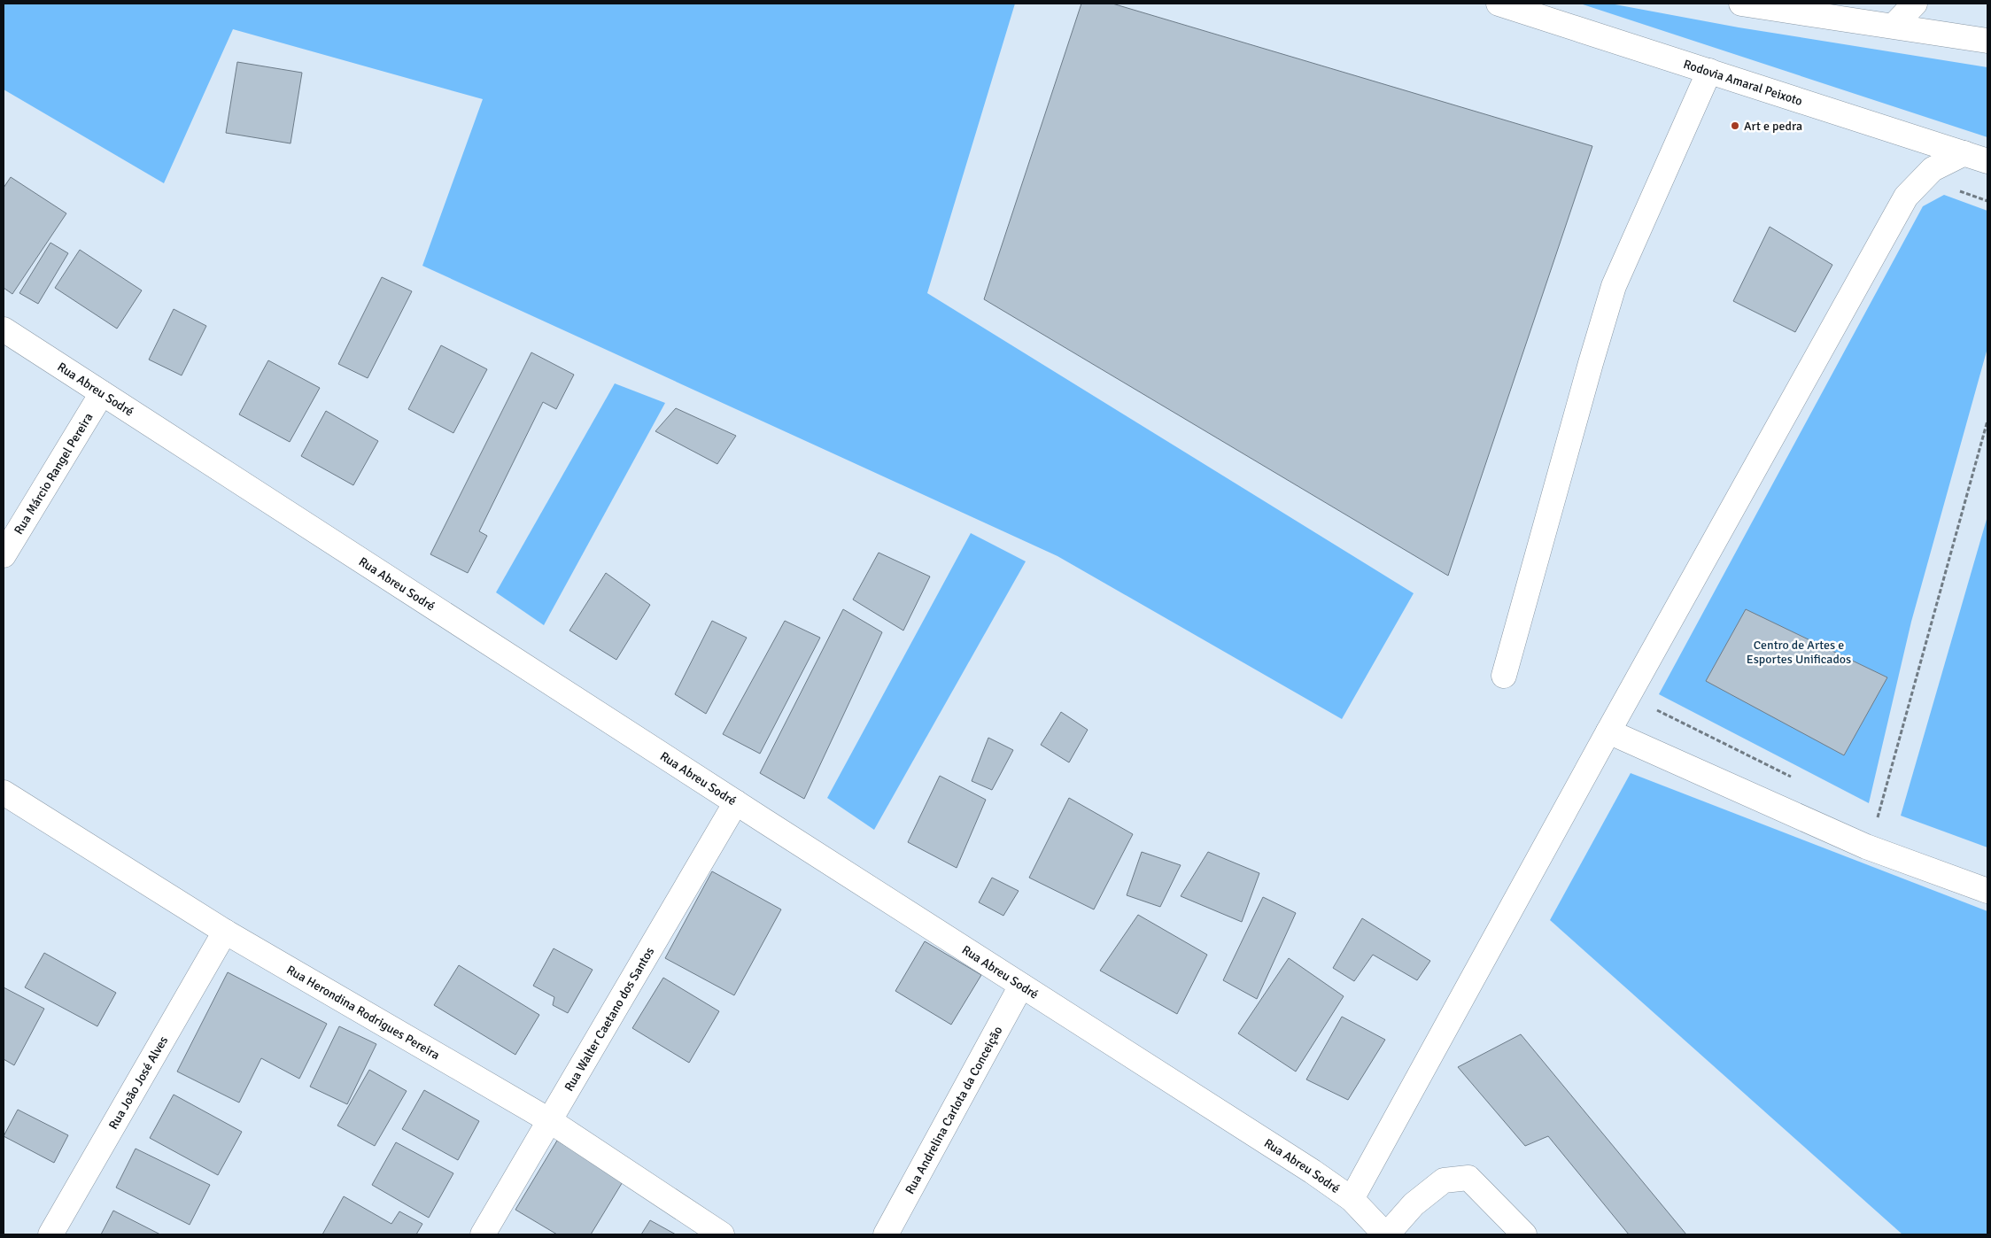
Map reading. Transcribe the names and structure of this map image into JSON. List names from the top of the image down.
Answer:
{
  "streets": {
    "main road": [
      "Rodovia Amaral Peixoto",
      "Rua Abreu Sodré",
      "Rua Márcio Rangel Pereira",
      "Rua Herondina Rodrigues Pereira",
      "Rua Walter Caetano dos Santos",
      "Rua João José Alves",
      "Rua Andrelina Carlota da Conceição"
    ]
  },
  "crossings": [
    ["Rua Abreu Sodré", "Rua Márcio Rangel Pereira"],
    ["Rua Abreu Sodré", "Rua Walter Caetano dos Santos"],
    ["Rua Abreu Sodré", "Rua Andrelina Carlota da Conceição"],
    ["Rua Herondina Rodrigues Pereira", "Rua Walter Caetano dos Santos"],
    ["Rua Herondina Rodrigues Pereira", "Rua João José Alves"]
  ],
  "parks": ["Centro de Artes e Esportes Unificados"],
  "places": ["Art e pedra"]
}
